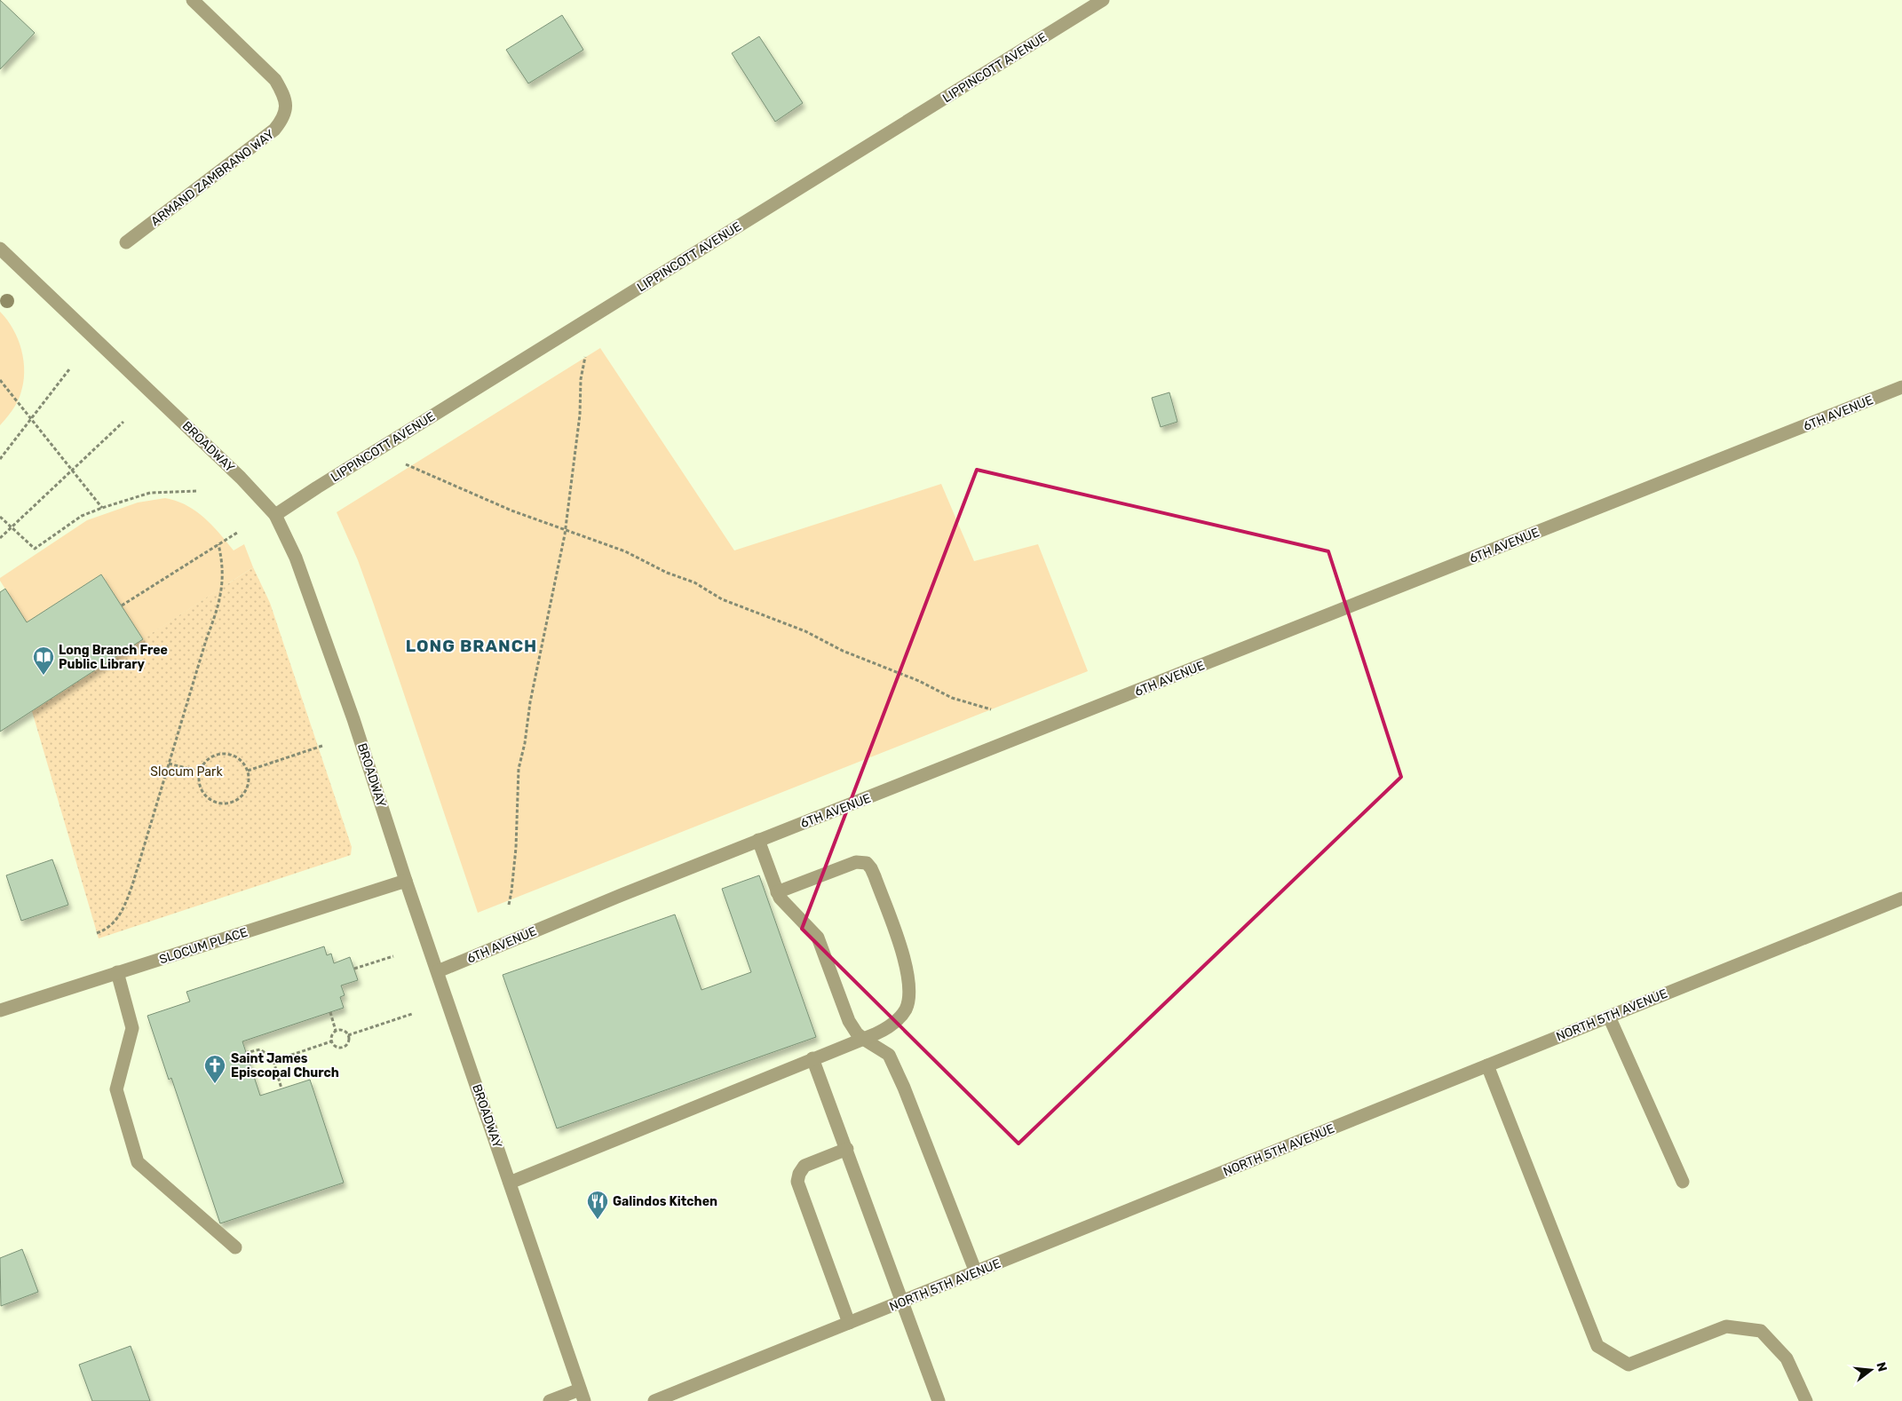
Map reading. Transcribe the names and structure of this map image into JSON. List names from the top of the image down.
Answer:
{
  "streets": {
    "street": [
      "LIPPINCOTT AVENUE",
      "ARMAND ZAMBRANO WAY",
      "6TH AVENUE",
      "BROADWAY",
      "SLOCUM PLACE",
      "NORTH 5TH AVENUE"
    ]
  },
  "crossings": [
    ["LIPPINCOTT AVENUE", "BROADWAY"],
    ["6TH AVENUE", "BROADWAY"],
    ["BROADWAY", "SLOCUM PLACE"]
  ],
  "districts": ["LONG BRANCH"],
  "parks": ["Slocum Park"],
  "places": {
    "library": ["Long Branch Free Public Library"],
    "church": ["Saint James Episcopal Church"],
    "restaurant": ["Galindos Kitchen"]
  },
  "north": "right"
}
